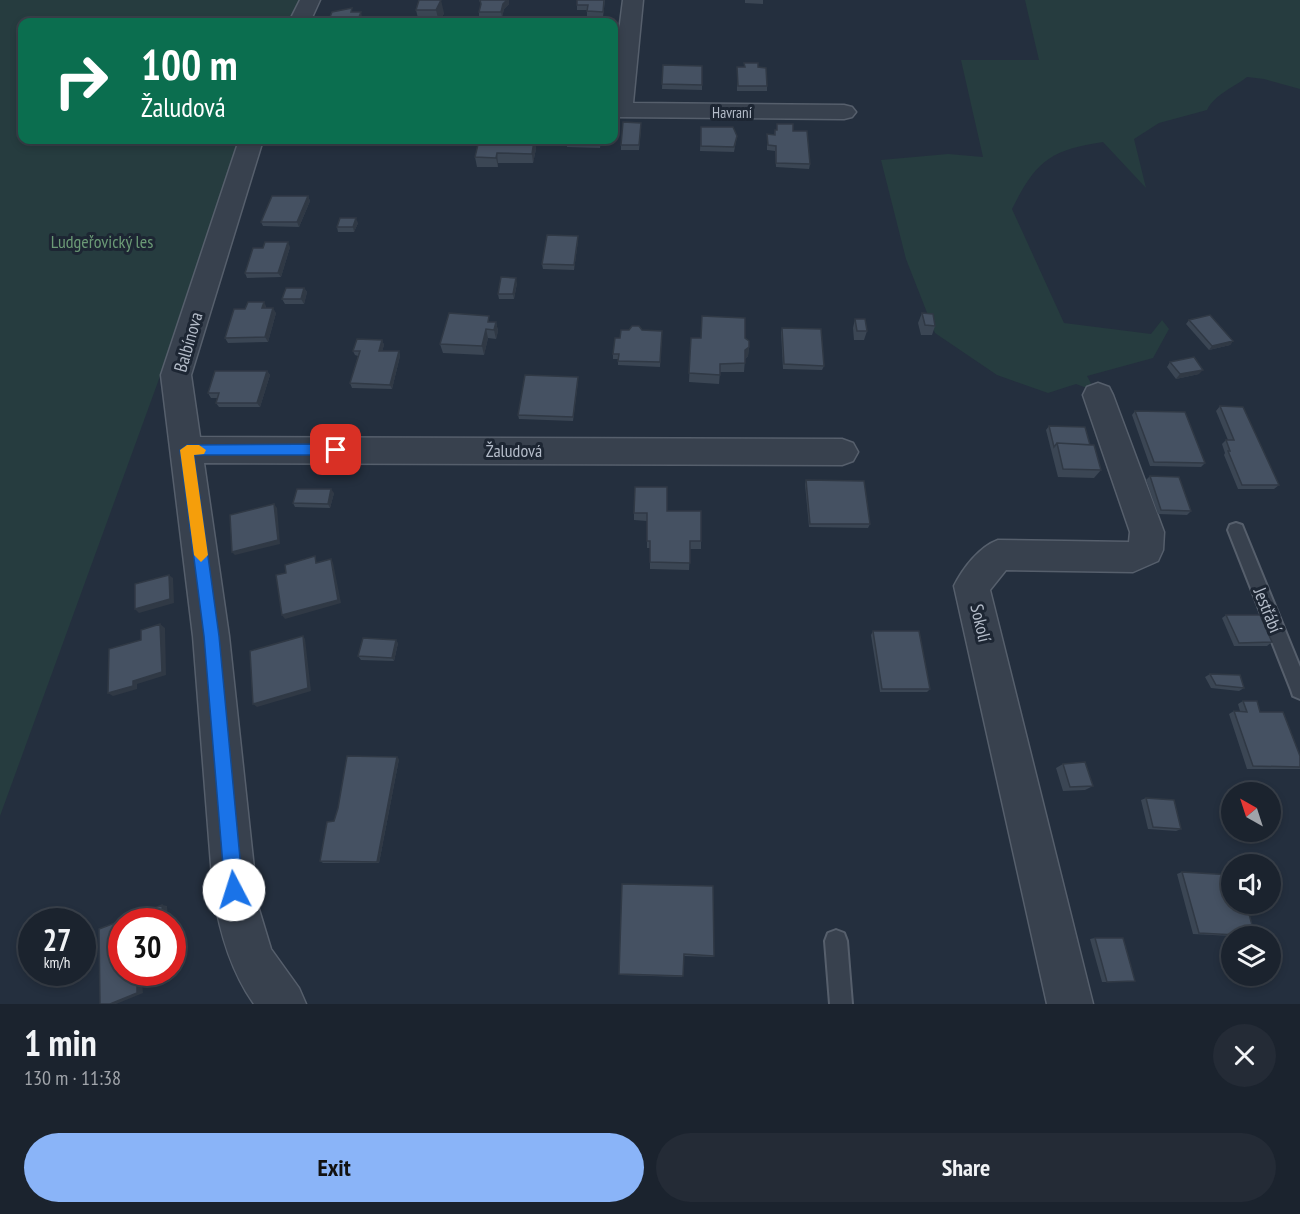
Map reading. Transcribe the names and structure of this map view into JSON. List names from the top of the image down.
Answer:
{
  "streets": {
    "street": [
      "Havraní",
      "Balbínova",
      "Žaludová",
      "Sokolí"
    ],
    "lane": ["Jestřábí"]
  },
  "crossings": [
    ["Balbínova", "Žaludová"]
  ],
  "parks": ["Ludgeřovický les"],
  "north": "top left",
  "page": {
    "turn": ["100 m", "Žaludová"],
    "speed": "27 km/h",
    "limit": "30",
    "heading": ["1 min", "130 m · 11:38"],
    "buttons": ["Exit", "Share"]
  }
}
